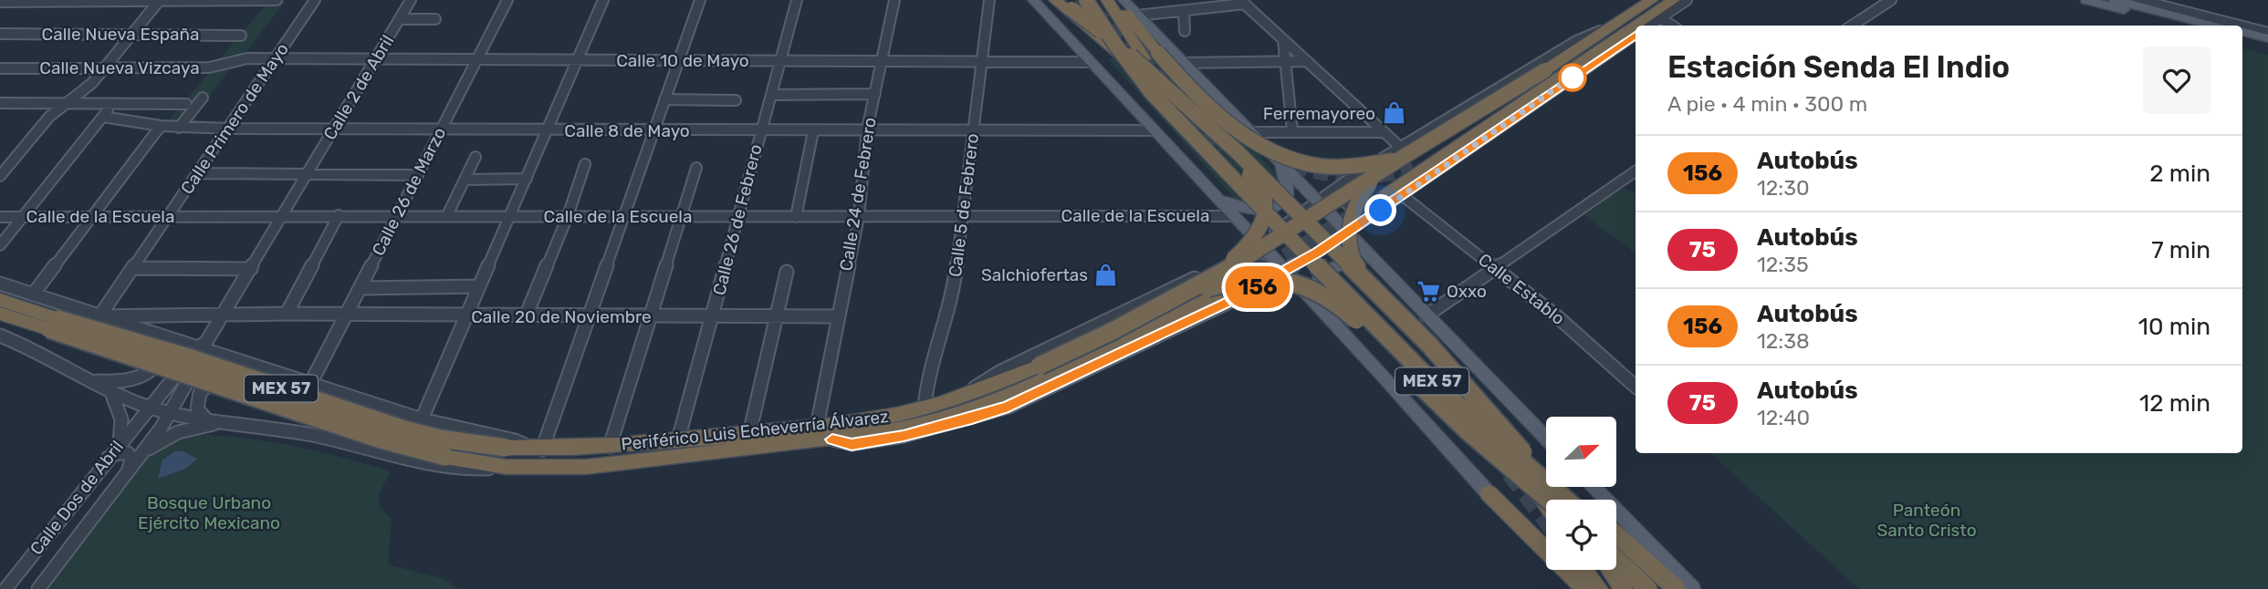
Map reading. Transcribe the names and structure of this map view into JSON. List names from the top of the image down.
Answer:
{
  "streets": {
    "highway": ["MEX 57", "Periférico Luis Echeverría Álvarez"],
    "street": [
      "Calle Nueva España",
      "Calle 10 de Mayo",
      "Calle Nueva Vizcaya",
      "Calle 2 de Abril",
      "Calle Primero de Mayo",
      "Calle 8 de Mayo",
      "Calle 26 de Marzo",
      "Calle 24 de Febrero",
      "Calle 5 de Febrero",
      "Calle de la Escuela",
      "Calle 26 de Febrero",
      "Calle Establo",
      "Calle 20 de Noviembre",
      "Calle Dos de Abril"
    ]
  },
  "crossings": [
    ["Calle 10 de Mayo", "Calle Nueva Vizcaya"],
    ["Calle 10 de Mayo", "Calle 2 de Abril"],
    ["Calle 10 de Mayo", "Calle Primero de Mayo"],
    ["Calle 10 de Mayo", "Calle 26 de Marzo"],
    ["Calle 10 de Mayo", "Calle 24 de Febrero"],
    ["Calle 10 de Mayo", "Calle 5 de Febrero"],
    ["Calle 10 de Mayo", "Calle 26 de Febrero"],
    ["Calle Nueva Vizcaya", "Calle Primero de Mayo"],
    ["Calle 2 de Abril", "Calle 8 de Mayo"],
    ["Calle 2 de Abril", "Calle de la Escuela"],
    ["Calle 2 de Abril", "Calle 20 de Noviembre"],
    ["Calle 2 de Abril", "Periférico Luis Echeverría Álvarez"],
    ["Calle 2 de Abril", "Calle Dos de Abril"],
    ["Calle Primero de Mayo", "Calle 8 de Mayo"],
    ["Calle Primero de Mayo", "Calle de la Escuela"],
    ["Calle Primero de Mayo", "Calle 20 de Noviembre"],
    ["Calle 8 de Mayo", "Calle 26 de Marzo"],
    ["Calle 8 de Mayo", "Calle 24 de Febrero"],
    ["Calle 8 de Mayo", "Calle 5 de Febrero"],
    ["Calle 8 de Mayo", "Calle 26 de Febrero"],
    ["Calle 26 de Marzo", "Calle de la Escuela"],
    ["Calle 26 de Marzo", "Calle 20 de Noviembre"],
    ["Calle 24 de Febrero", "Calle de la Escuela"],
    ["Calle 24 de Febrero", "Calle 20 de Noviembre"],
    ["Calle 24 de Febrero", "Periférico Luis Echeverría Álvarez"],
    ["Calle 5 de Febrero", "Calle de la Escuela"],
    ["Calle 5 de Febrero", "Periférico Luis Echeverría Álvarez"],
    ["Calle de la Escuela", "Calle 26 de Febrero"],
    ["Calle 26 de Febrero", "Calle 20 de Noviembre"],
    ["Calle 26 de Febrero", "Periférico Luis Echeverría Álvarez"],
    ["Periférico Luis Echeverría Álvarez", "Calle Dos de Abril"]
  ],
  "parks": ["Bosque Urbano Ejército Mexicano", "Panteón Santo Cristo"],
  "places": {
    "shop": ["Ferremayoreo", "Salchiofertas"],
    "supermarket": ["Oxxo"]
  },
  "lines": ["bus line 156"],
  "north": "top right",
  "page": {
    "on_map": "156",
    "heading": ["Estación Senda El Indio", "A pie · 4 min · 300 m"],
    "list": [
      {
        "mark": "156",
        "name": "Autobús",
        "note": "12:30",
        "value": "2 min"
      },
      {
        "mark": "75",
        "name": "Autobús",
        "note": "12:35",
        "value": "7 min"
      },
      {
        "mark": "156",
        "name": "Autobús",
        "note": "12:38",
        "value": "10 min"
      },
      {
        "mark": "75",
        "name": "Autobús",
        "note": "12:40",
        "value": "12 min"
      }
    ]
  }
}
